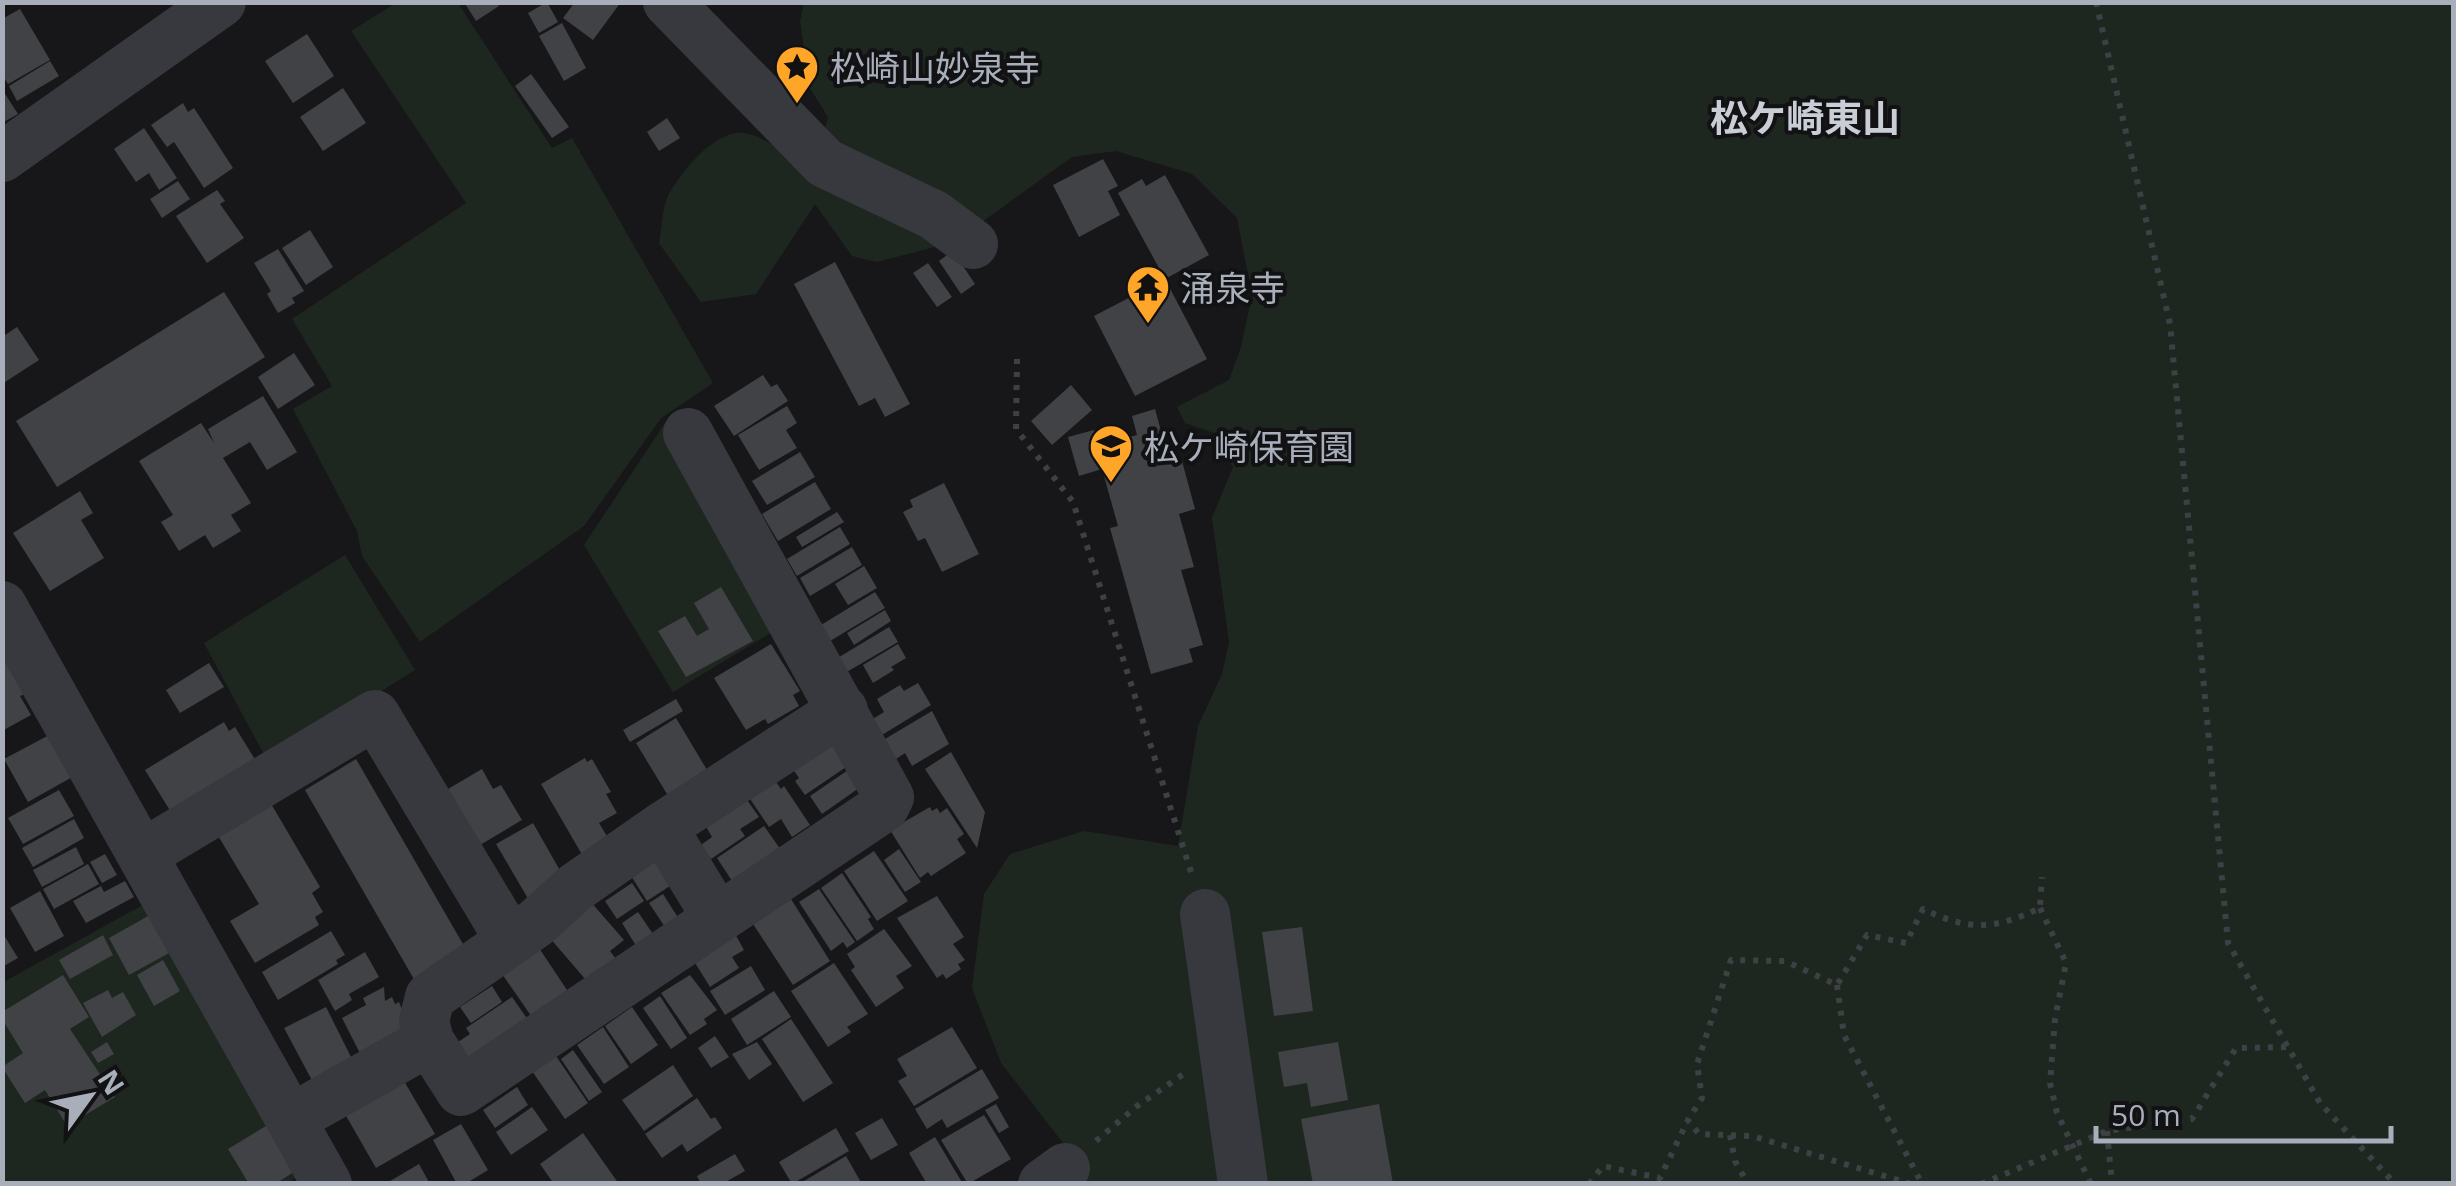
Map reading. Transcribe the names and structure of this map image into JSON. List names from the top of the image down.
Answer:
{
  "districts": ["松ケ崎東山"],
  "places": {
    "place": ["松崎山妙泉寺"],
    "temple": ["涌泉寺"],
    "school or university": ["松ケ崎保育園"]
  },
  "scale_bar": "50 m",
  "north": "top right"
}
